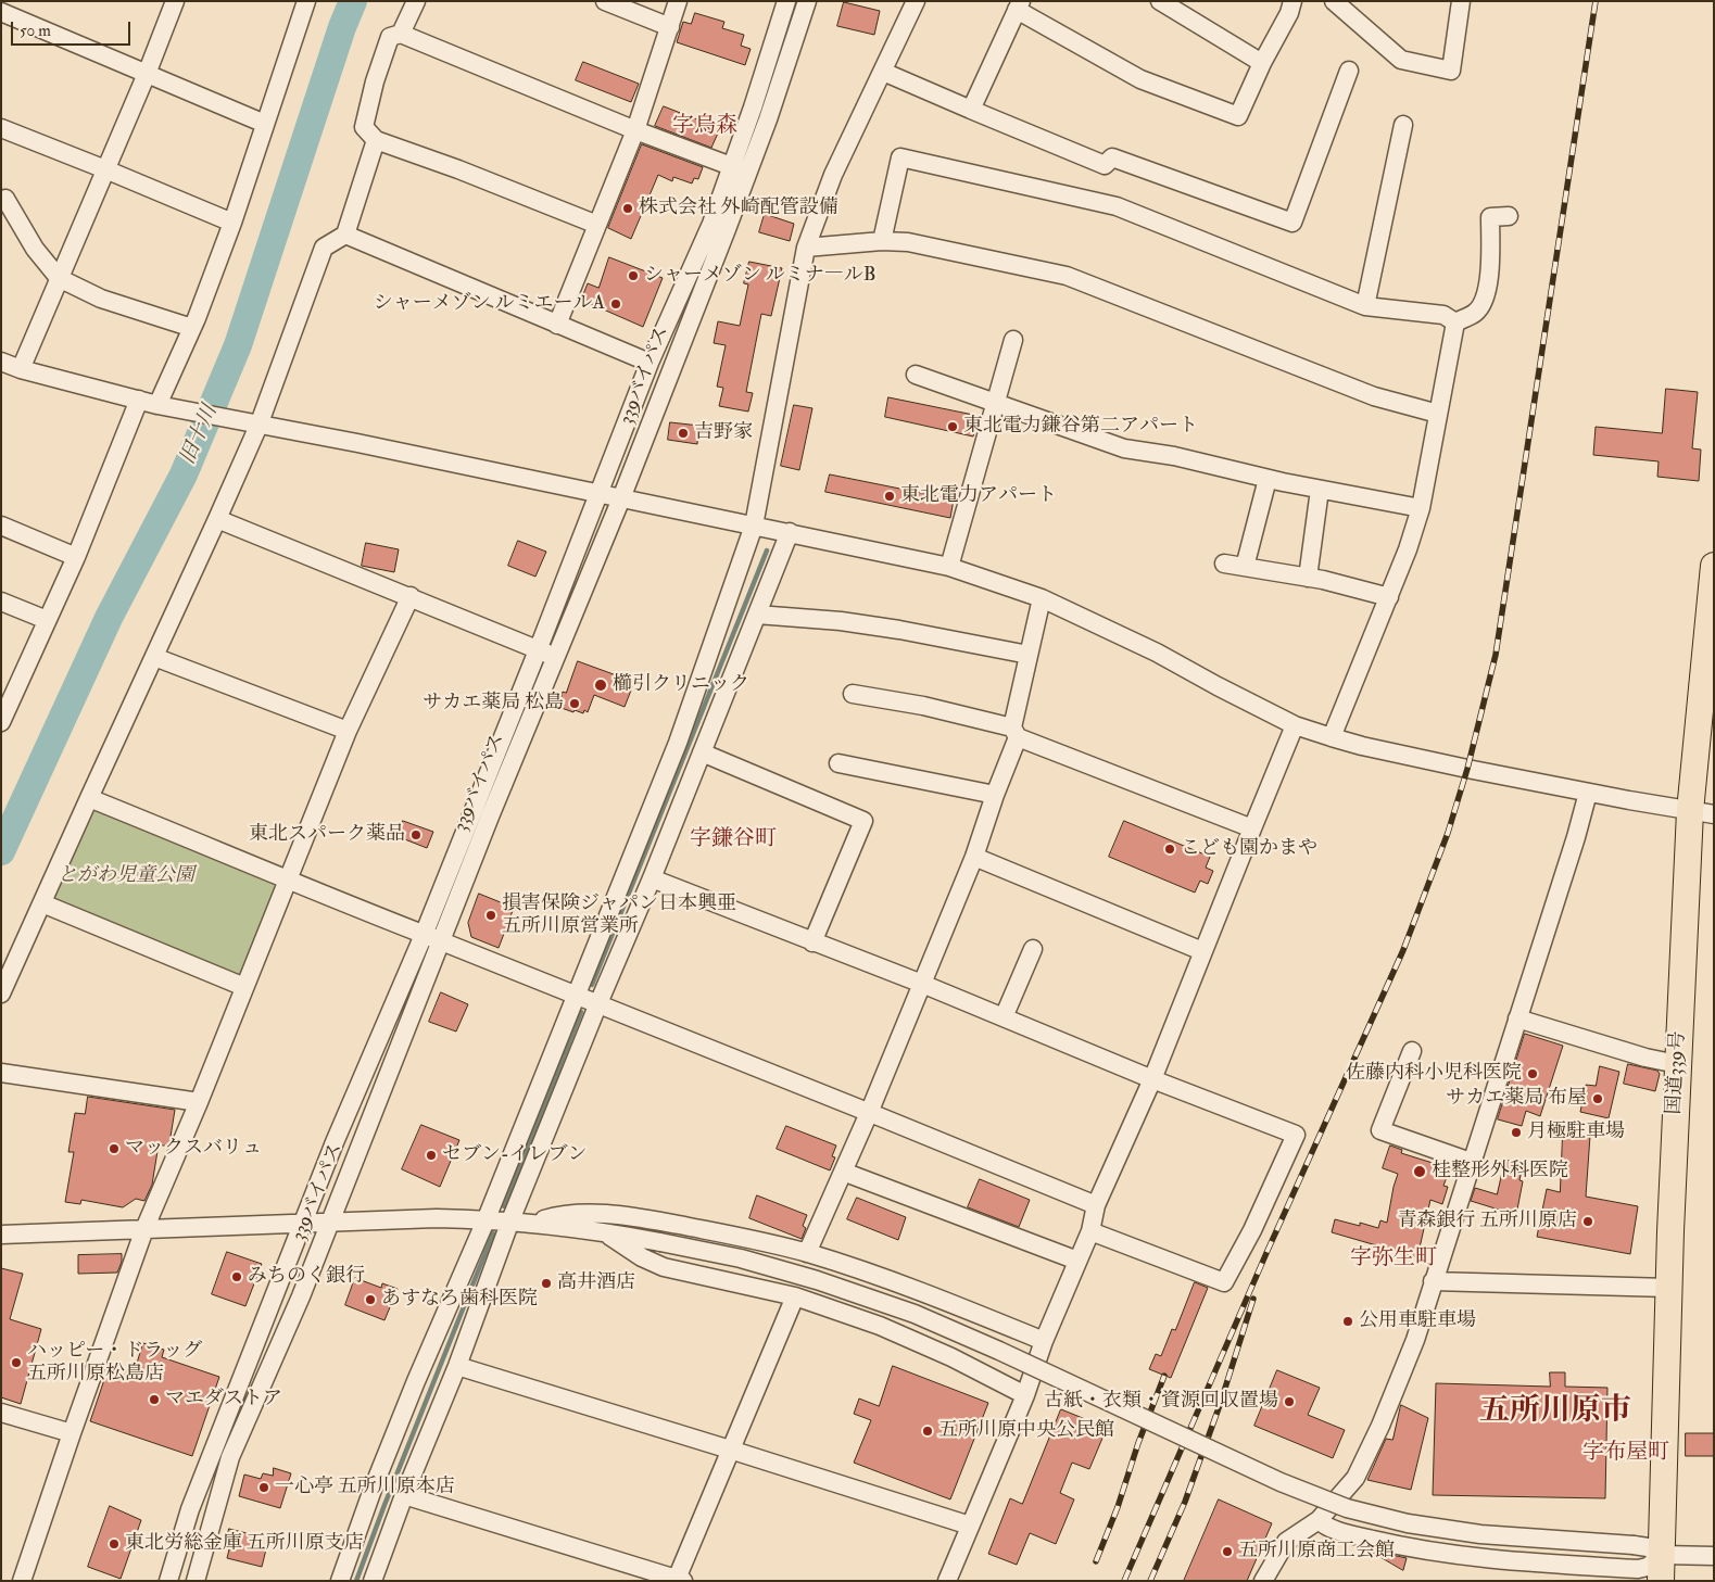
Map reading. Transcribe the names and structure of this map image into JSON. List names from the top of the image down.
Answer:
{
  "streets": {
    "highway": ["国道339号"],
    "street": ["339バイパス"]
  },
  "districts": [
    "字烏森",
    "字鎌谷町",
    "字弥生町",
    "五所川原市",
    "字布屋町"
  ],
  "water": ["旧十川"],
  "parks": ["とがわ児童公園"],
  "places": [
    "株式会社 外崎配管設備",
    "シャーメゾン ルミナ―ルB",
    "シャーメゾン ルミエールA",
    "東北電力鎌谷第二アパート",
    "吉野家",
    "東北電力アパート",
    "櫛引クリニック",
    "サカエ薬局 松島",
    "東北スパーク薬品",
    "こども園かまや",
    "損害保険ジャパン日本興亜 五所川原営業所",
    "佐藤内科小児科医院",
    "サカエ薬局 布屋",
    "月極駐車場",
    "マックスバリュ",
    "セブン-イレブン",
    "桂整形外科医院",
    "青森銀行 五所川原店",
    "みちのく銀行",
    "高井酒店",
    "あすなろ歯科医院",
    "公用車駐車場",
    "ハッピー・ドラッグ 五所川原松島店",
    "マエダストア",
    "古紙・衣類・資源回収置場",
    "五所川原中央公民館",
    "一心亭 五所川原本店",
    "東北労総金庫 五所川原支店",
    "五所川原商工会館"
  ],
  "scale_bar": "50 m"
}
